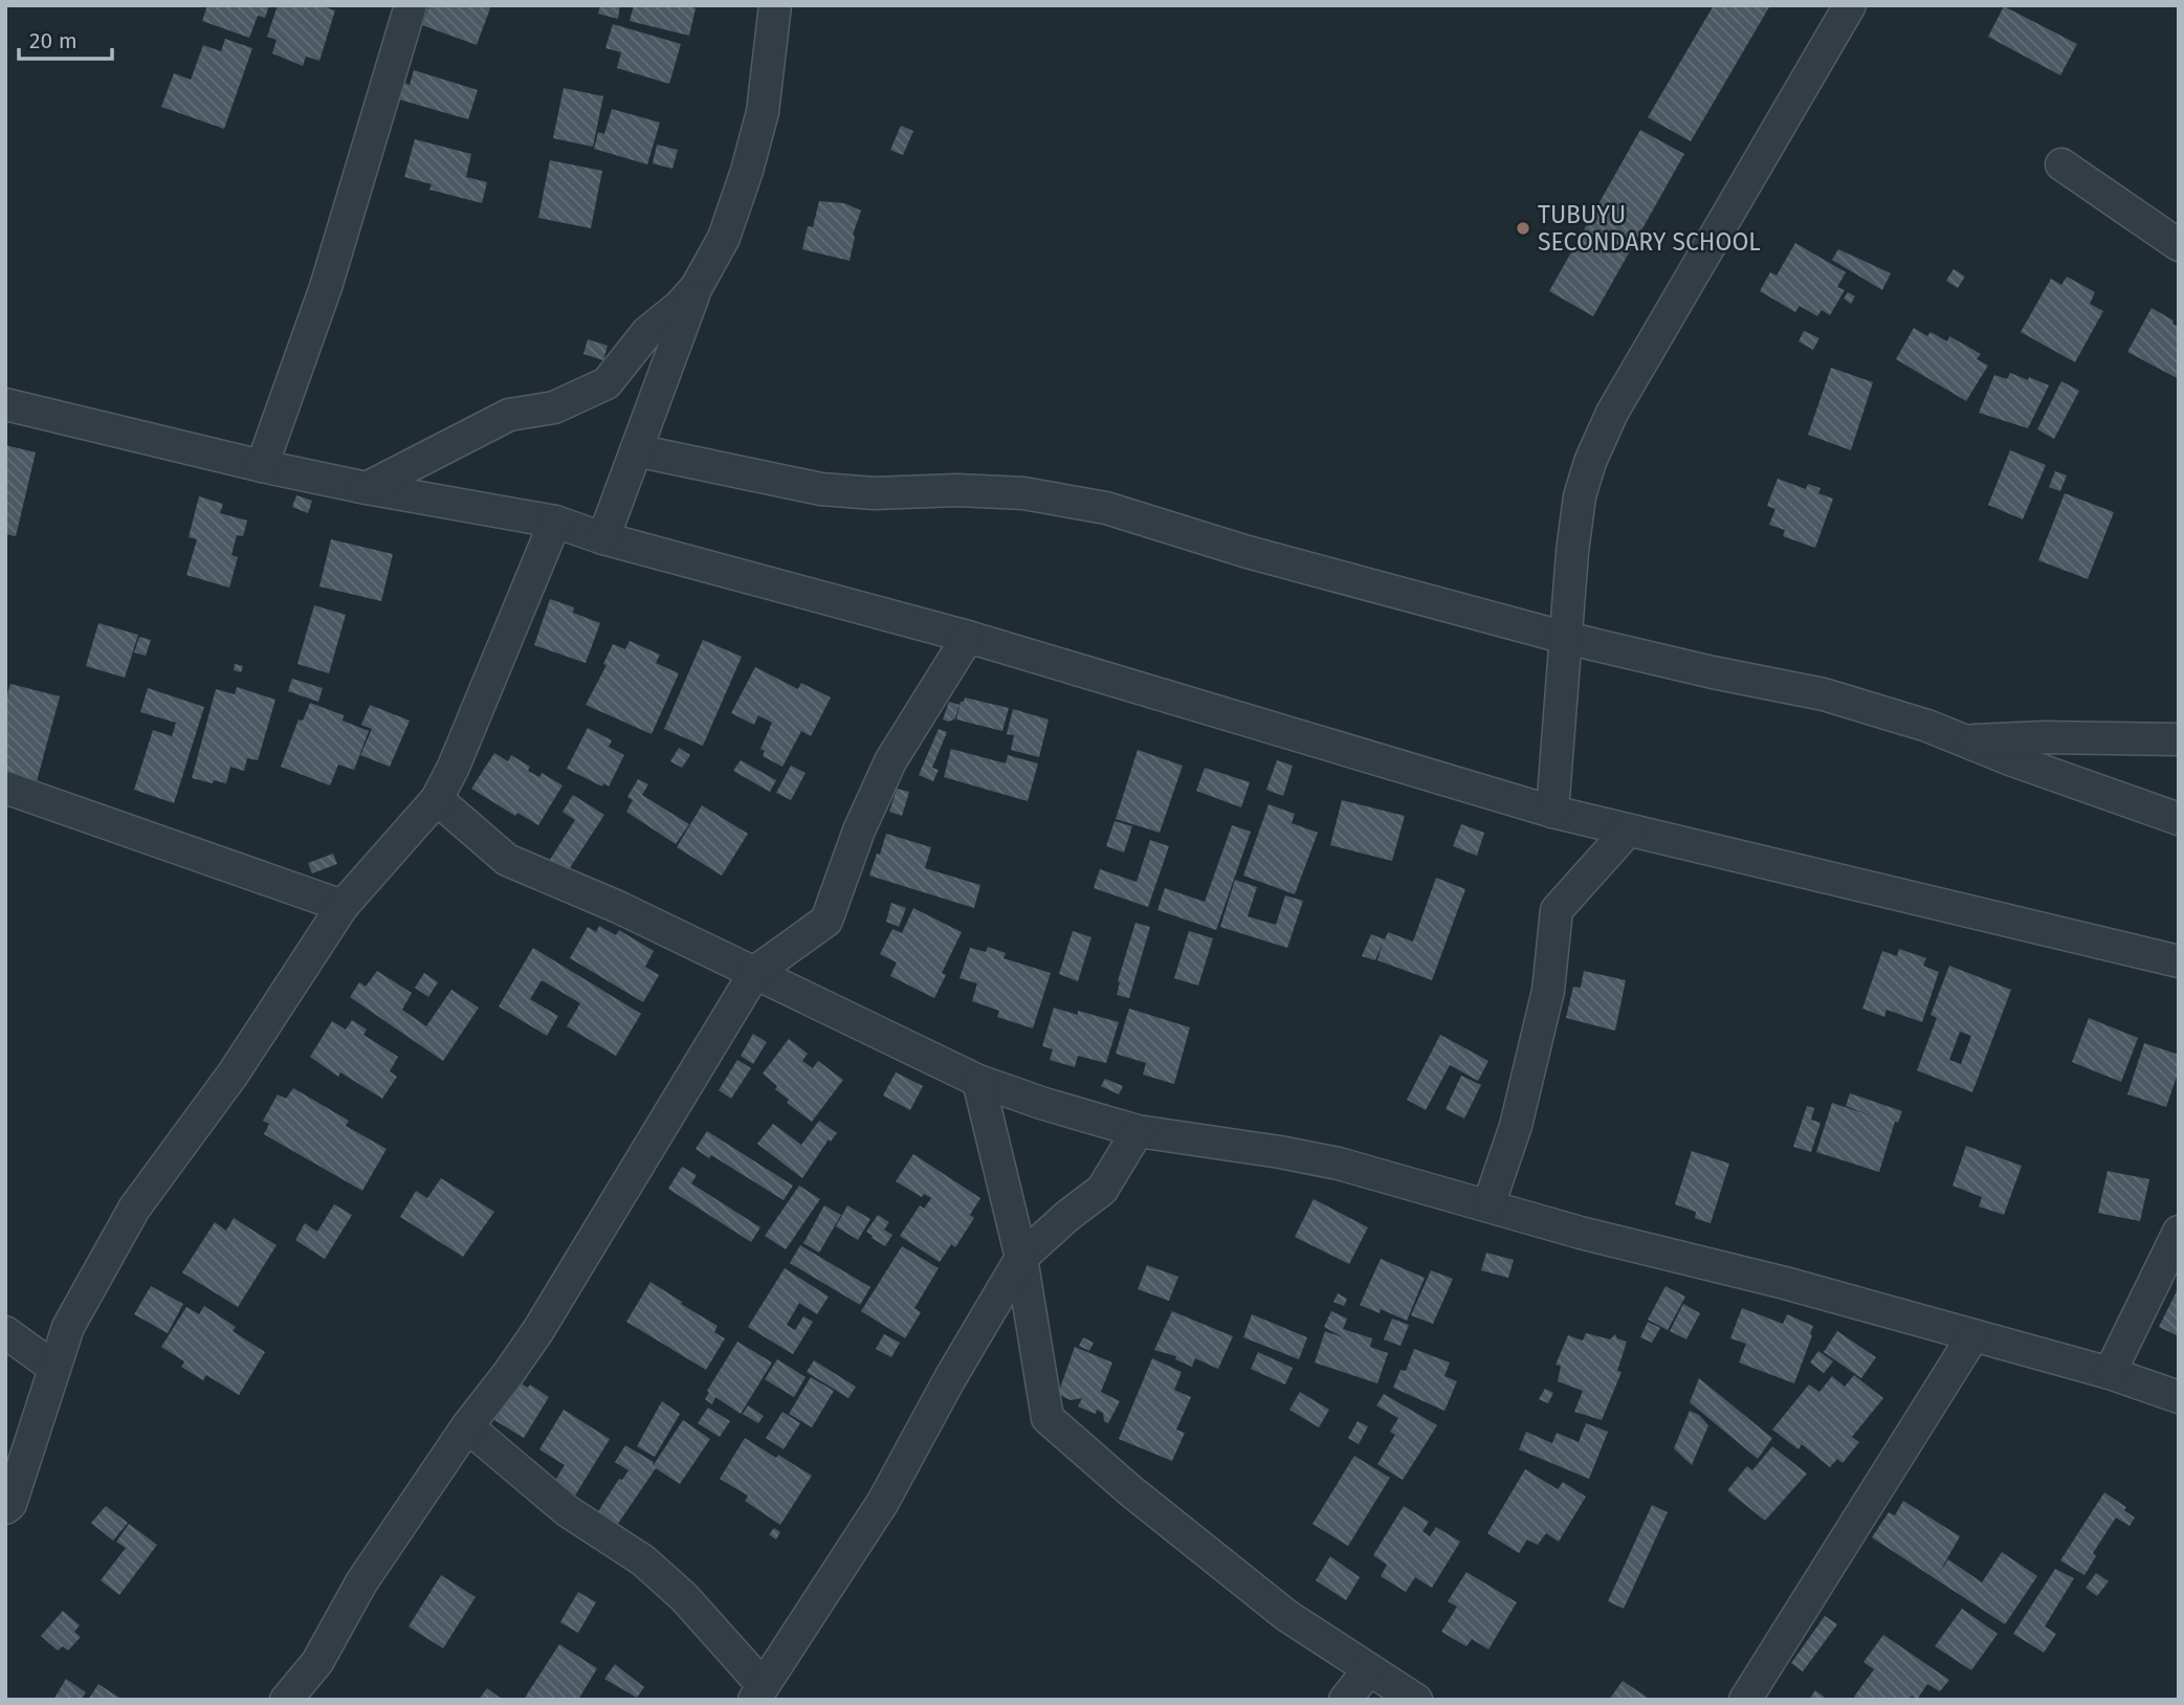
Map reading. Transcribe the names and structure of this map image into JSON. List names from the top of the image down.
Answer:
{
  "places": ["TUBUYU SECONDARY SCHOOL"],
  "scale_bar": "20 m"
}
